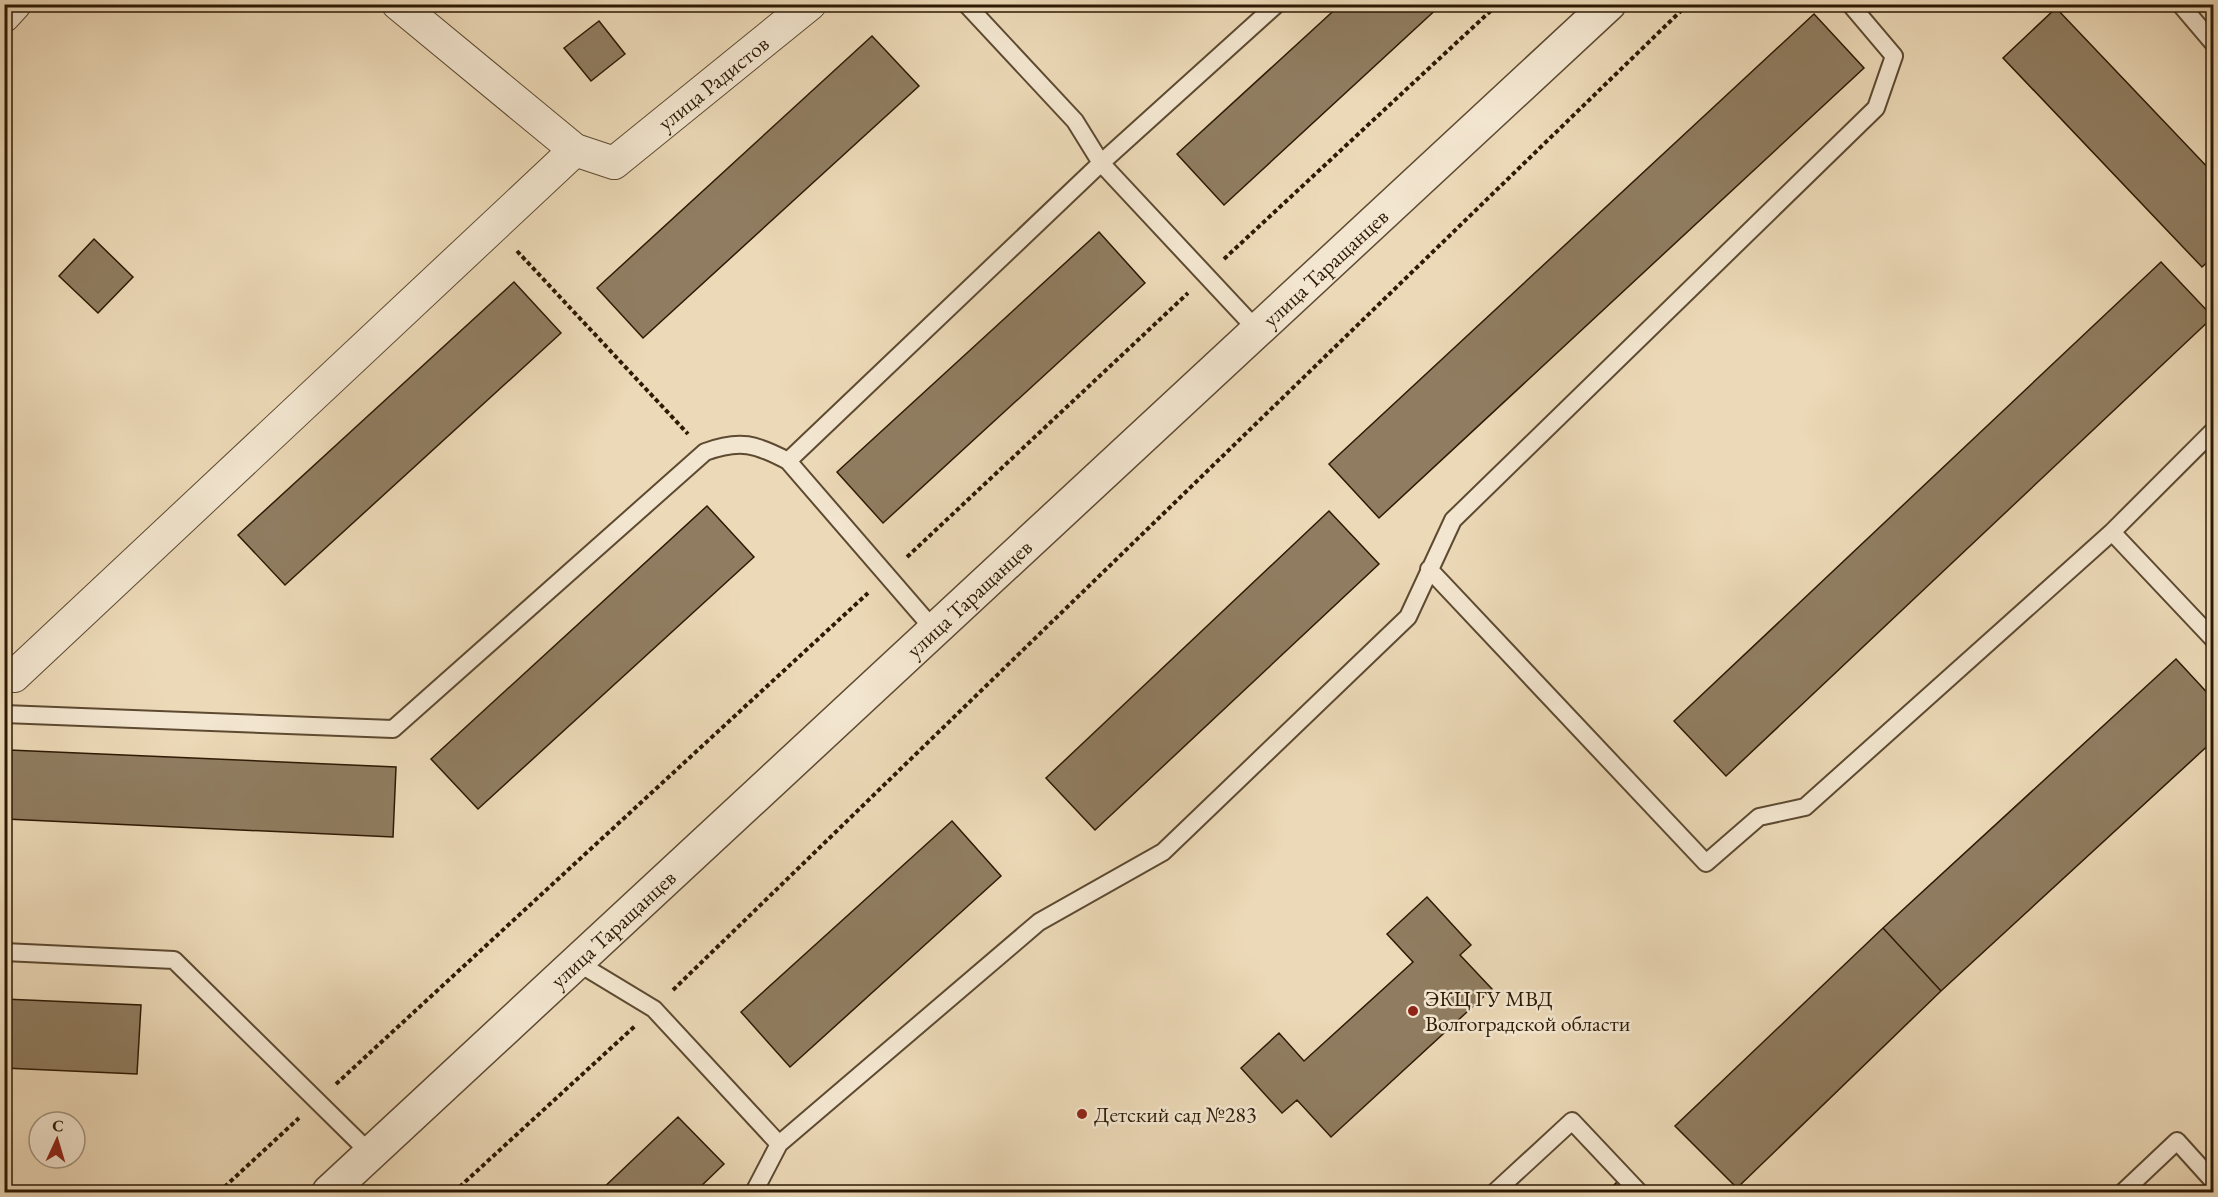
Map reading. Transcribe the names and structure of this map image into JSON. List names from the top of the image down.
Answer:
{
  "streets": {
    "street": ["улица Радистов", "улица Таращанцев"]
  },
  "places": ["ЭКЦ ГУ МВД Волгоградской области", "Детский сад №283"],
  "north": "top"
}
